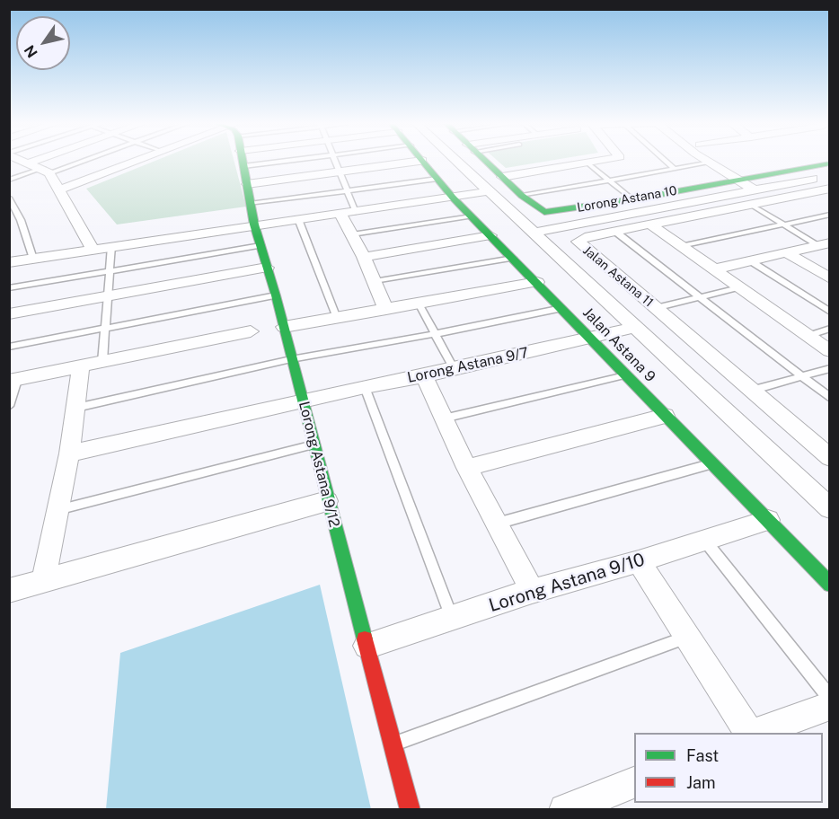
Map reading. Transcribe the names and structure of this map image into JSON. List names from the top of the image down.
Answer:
{
  "streets": {
    "street": [
      "Lorong Astana 10",
      "Jalan Astana 11",
      "Jalan Astana 9",
      "Lorong Astana 9/7",
      "Lorong Astana 9/12",
      "Lorong Astana 9/10"
    ]
  },
  "crossings": [
    ["Jalan Astana 11", "Lorong Astana 9/7"],
    ["Jalan Astana 9", "Lorong Astana 9/7"],
    ["Jalan Astana 9", "Lorong Astana 9/10"],
    ["Lorong Astana 9/7", "Lorong Astana 9/12"],
    ["Lorong Astana 9/12", "Lorong Astana 9/10"]
  ],
  "legend": ["Fast", "Jam"],
  "north": "bottom left"
}
